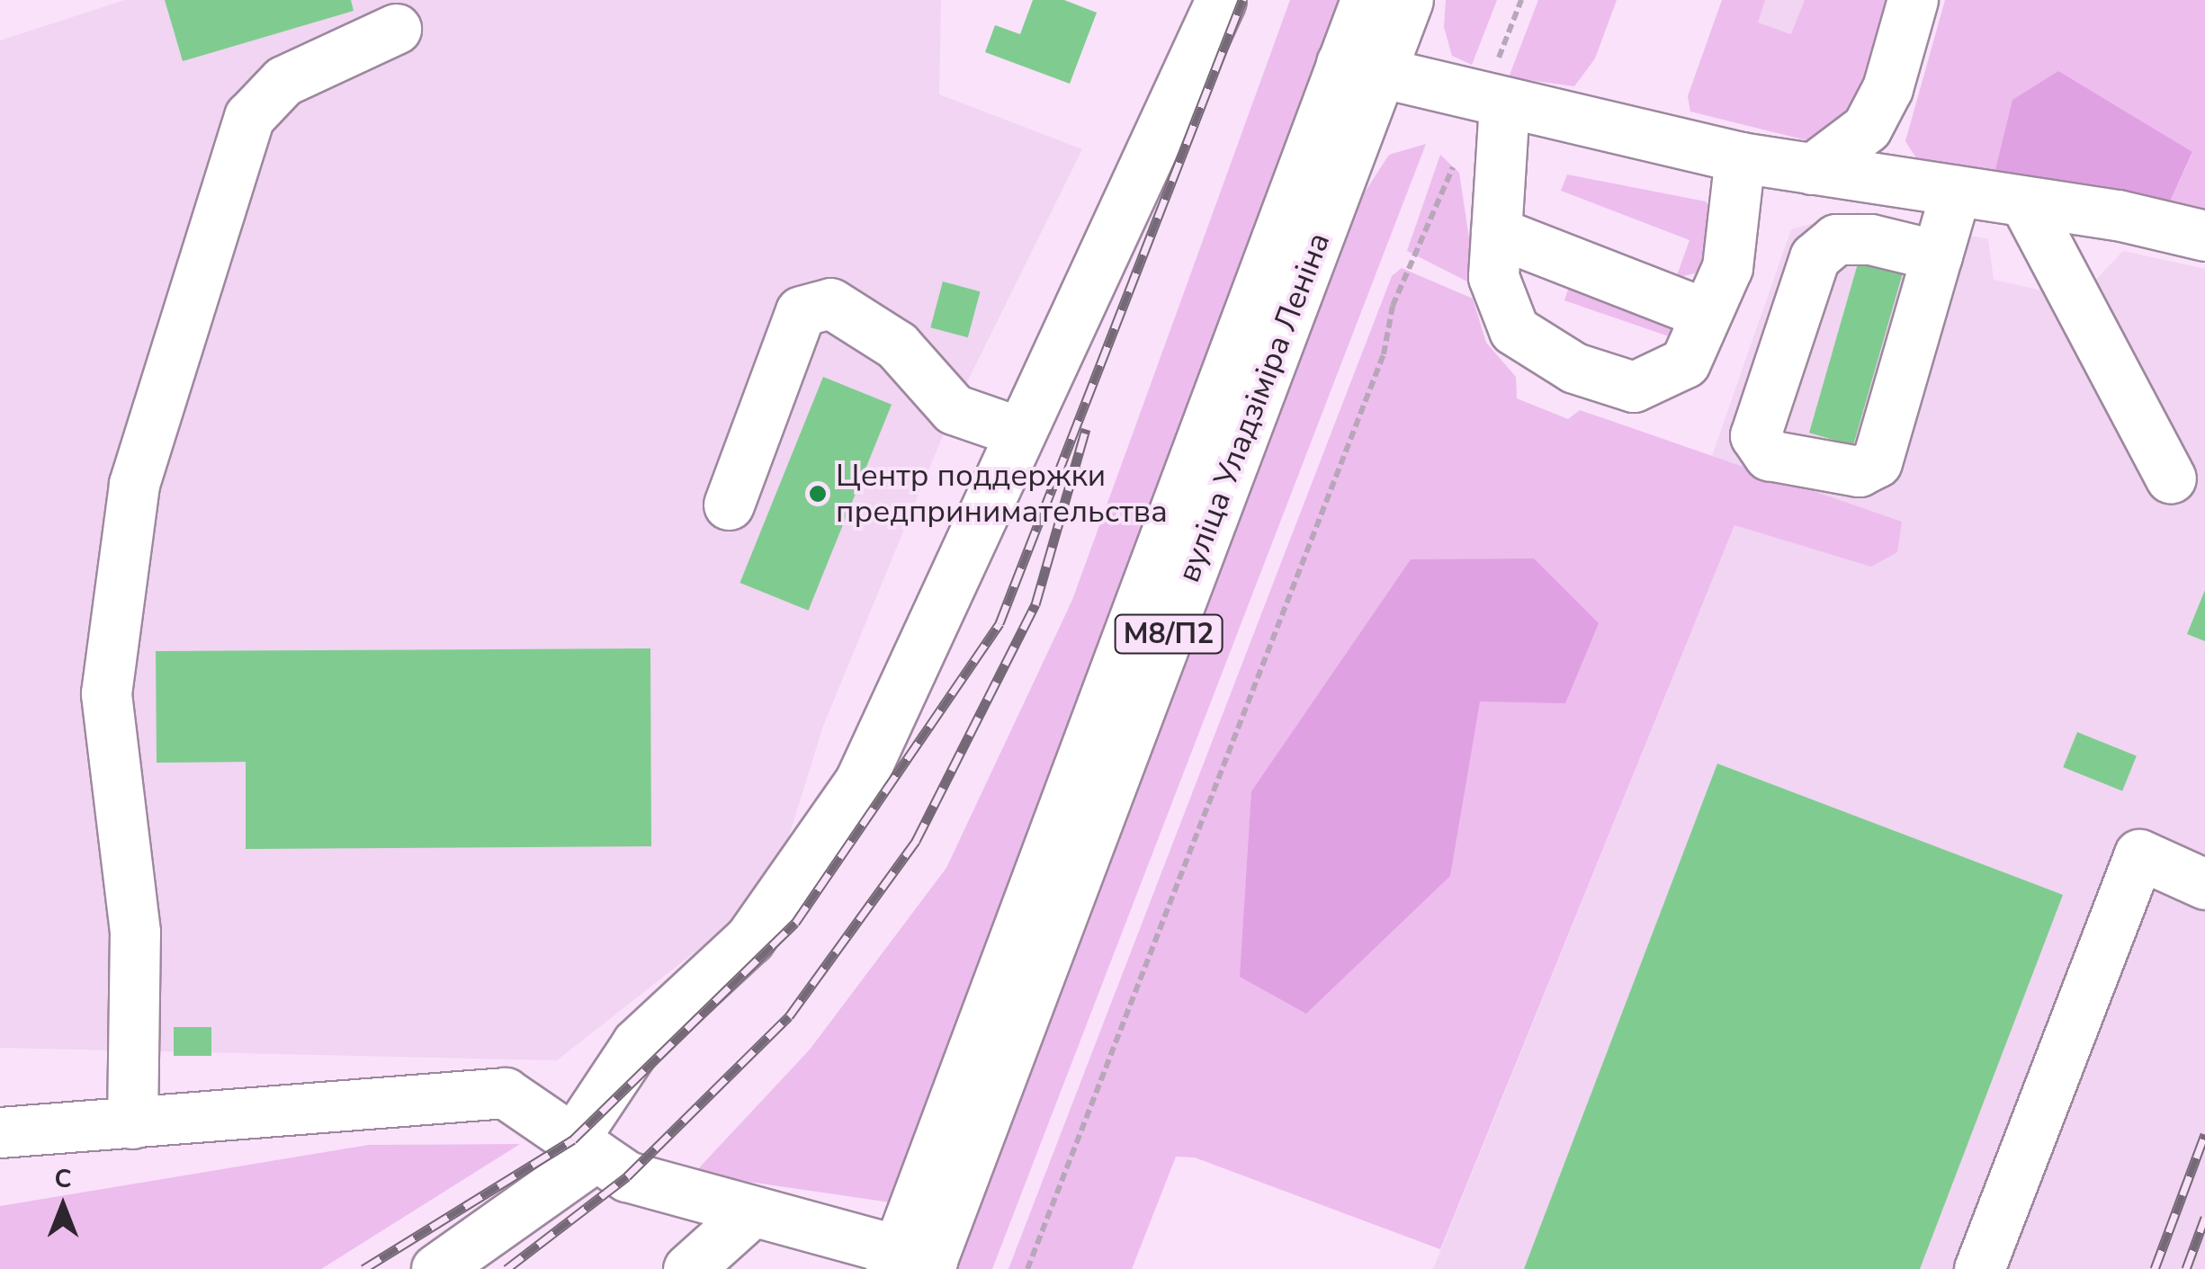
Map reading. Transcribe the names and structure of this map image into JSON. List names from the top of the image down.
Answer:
{
  "streets": {
    "main road": ["вуліца Уладзіміра Леніна", "М8/П2"]
  },
  "places": ["Центр поддержки предпринимательства"],
  "north": "top"
}
